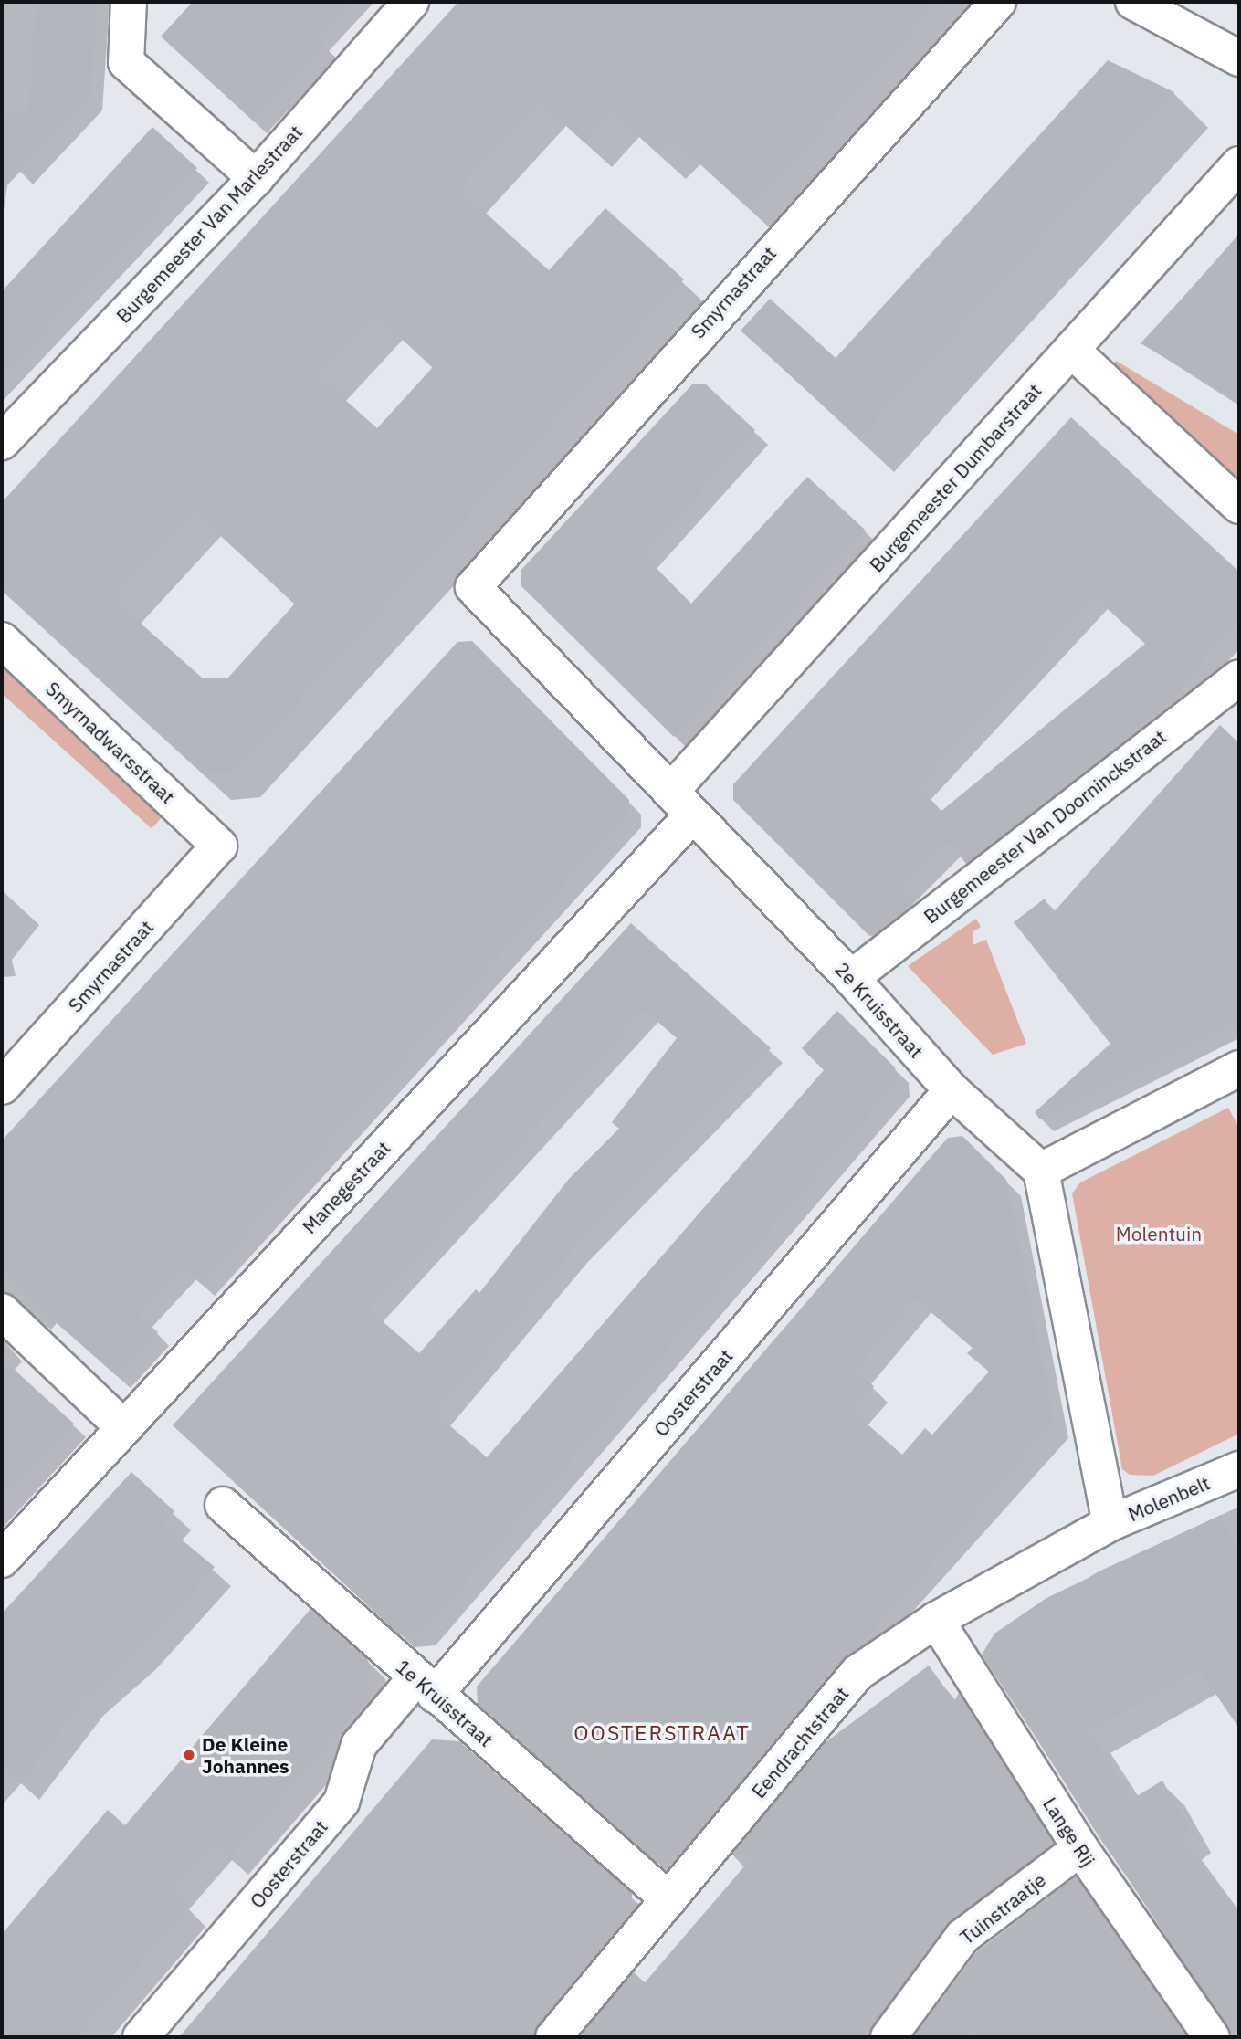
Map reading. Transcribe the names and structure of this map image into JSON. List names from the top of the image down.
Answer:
{
  "streets": {
    "street": [
      "Burgemeester Van Marlestraat",
      "Smyrnastraat",
      "Burgemeester Dumbarstraat",
      "Smyrnadwarsstraat",
      "Burgemeester Van Doorninckstraat",
      "2e Kruisstraat",
      "Manegestraat",
      "Oosterstraat",
      "Molenbelt",
      "1e Kruisstraat",
      "Eendrachtstraat",
      "Lange Rij",
      "Tuinstraatje"
    ]
  },
  "crossings": [
    ["Smyrnastraat", "Smyrnadwarsstraat"],
    ["Smyrnastraat", "2e Kruisstraat"],
    ["Burgemeester Dumbarstraat", "2e Kruisstraat"],
    ["Burgemeester Dumbarstraat", "Manegestraat"],
    ["Burgemeester Van Doorninckstraat", "2e Kruisstraat"],
    ["2e Kruisstraat", "Manegestraat"],
    ["2e Kruisstraat", "Oosterstraat"],
    ["Oosterstraat", "1e Kruisstraat"],
    ["Molenbelt", "Eendrachtstraat"],
    ["1e Kruisstraat", "Eendrachtstraat"],
    ["Eendrachtstraat", "Lange Rij"],
    ["Lange Rij", "Tuinstraatje"]
  ],
  "districts": ["OOSTERSTRAAT"],
  "parks": ["Molentuin"],
  "places": ["De Kleine Johannes"]
}
